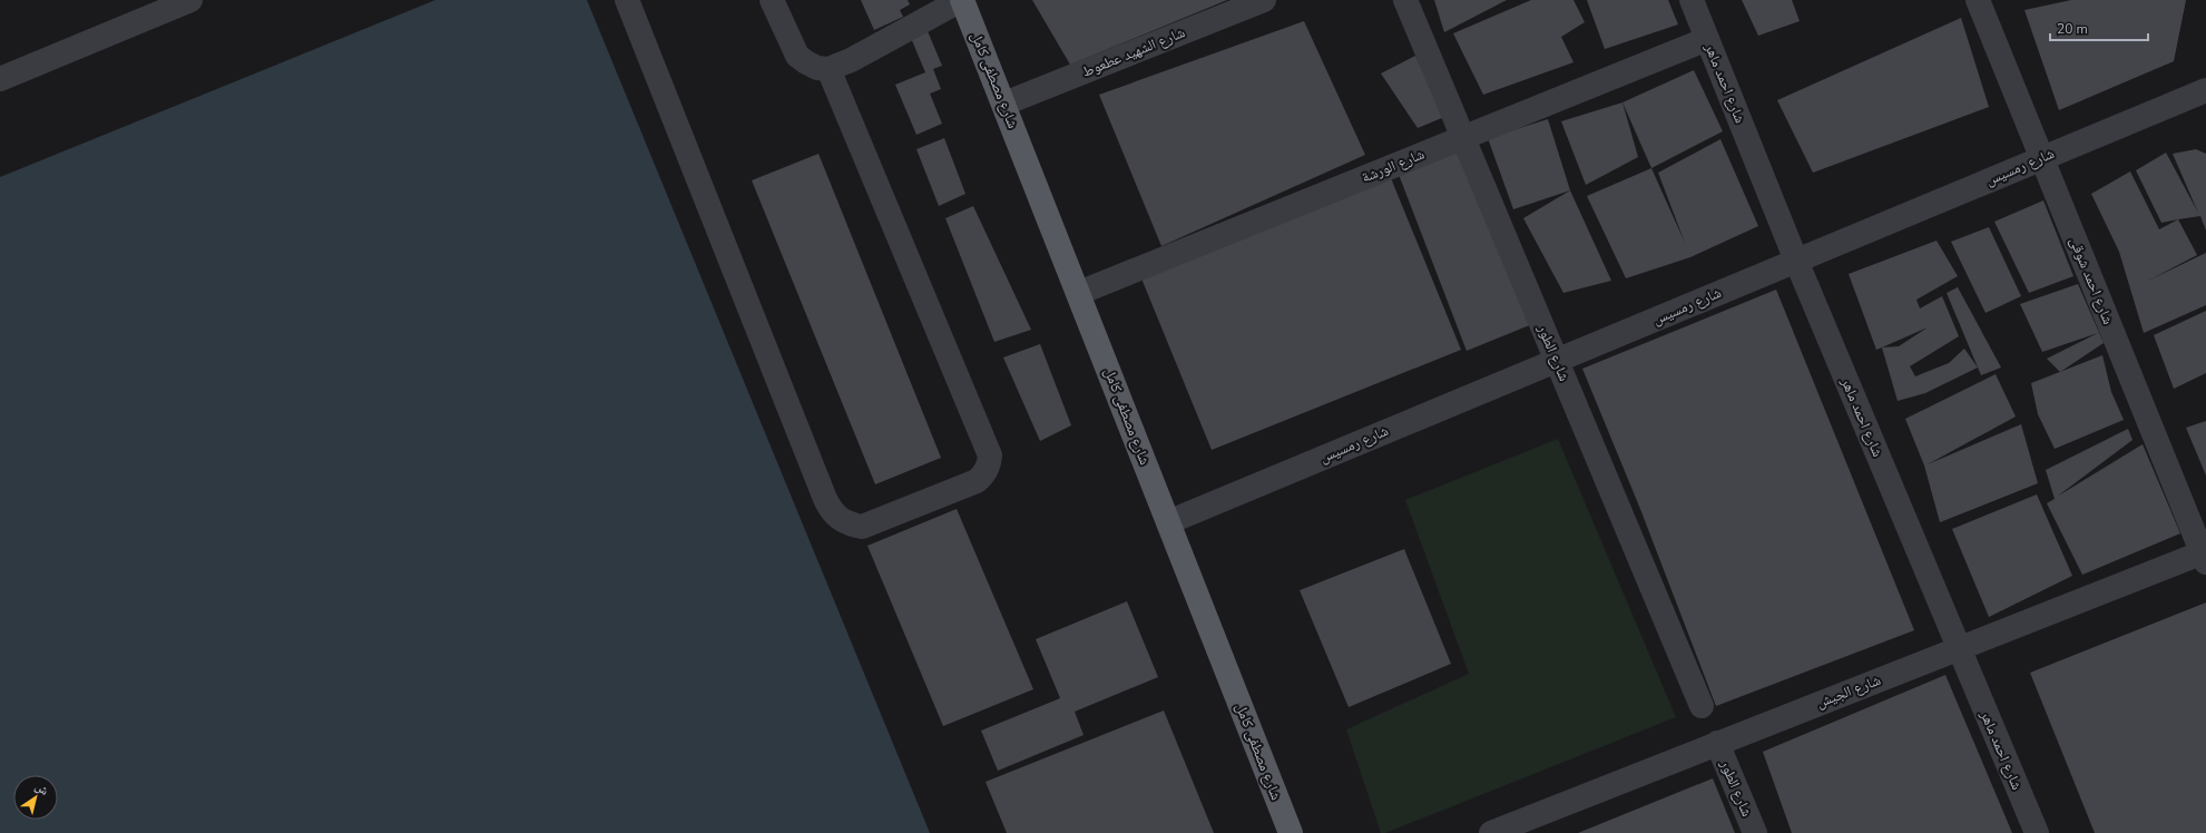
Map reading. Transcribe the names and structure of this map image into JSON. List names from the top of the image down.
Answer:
{
  "streets": {
    "main road": ["شارع مصطفى كامل"],
    "street": [
      "شارع الشهيد عطعوط",
      "شارع احمد ماهر",
      "شارع الورشة",
      "شارع رمسيس",
      "شارع احمد شوقى",
      "شارع الطور",
      "شارع الجيش"
    ]
  },
  "crossings": [
    ["شارع الشهيد عطعوط", "شارع مصطفى كامل"],
    ["شارع مصطفى كامل", "شارع الورشة"],
    ["شارع مصطفى كامل", "شارع رمسيس"],
    ["شارع احمد ماهر", "شارع الورشة"],
    ["شارع احمد ماهر", "شارع رمسيس"],
    ["شارع احمد ماهر", "شارع الجيش"],
    ["شارع الورشة", "شارع الطور"],
    ["شارع رمسيس", "شارع احمد شوقى"],
    ["شارع رمسيس", "شارع الطور"],
    ["شارع احمد شوقى", "شارع الجيش"],
    ["شارع الطور", "شارع الجيش"]
  ],
  "scale_bar": "20 m",
  "north": "top right"
}
